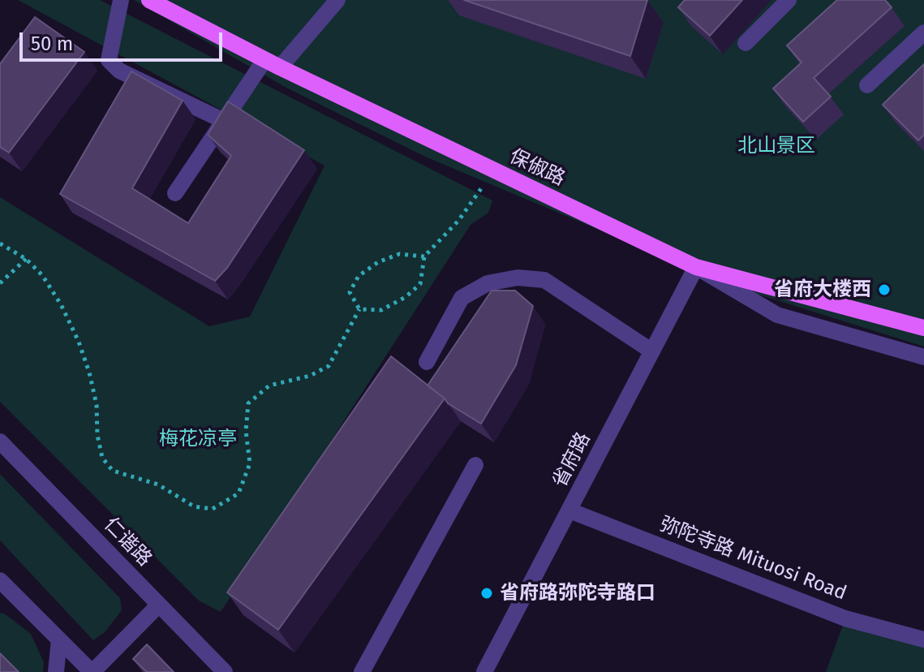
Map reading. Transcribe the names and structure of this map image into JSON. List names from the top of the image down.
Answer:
{
  "streets": {
    "main road": ["保俶路"],
    "street": ["省府路", "仁谐路", "弥陀寺路 Mituosi Road"]
  },
  "crossings": [
    ["保俶路", "省府路"],
    ["省府路", "弥陀寺路 Mituosi Road"]
  ],
  "parks": ["北山景区", "梅花凉亭"],
  "places": ["省府大楼西", "省府路弥陀寺路口"],
  "scale_bar": "50 m"
}
